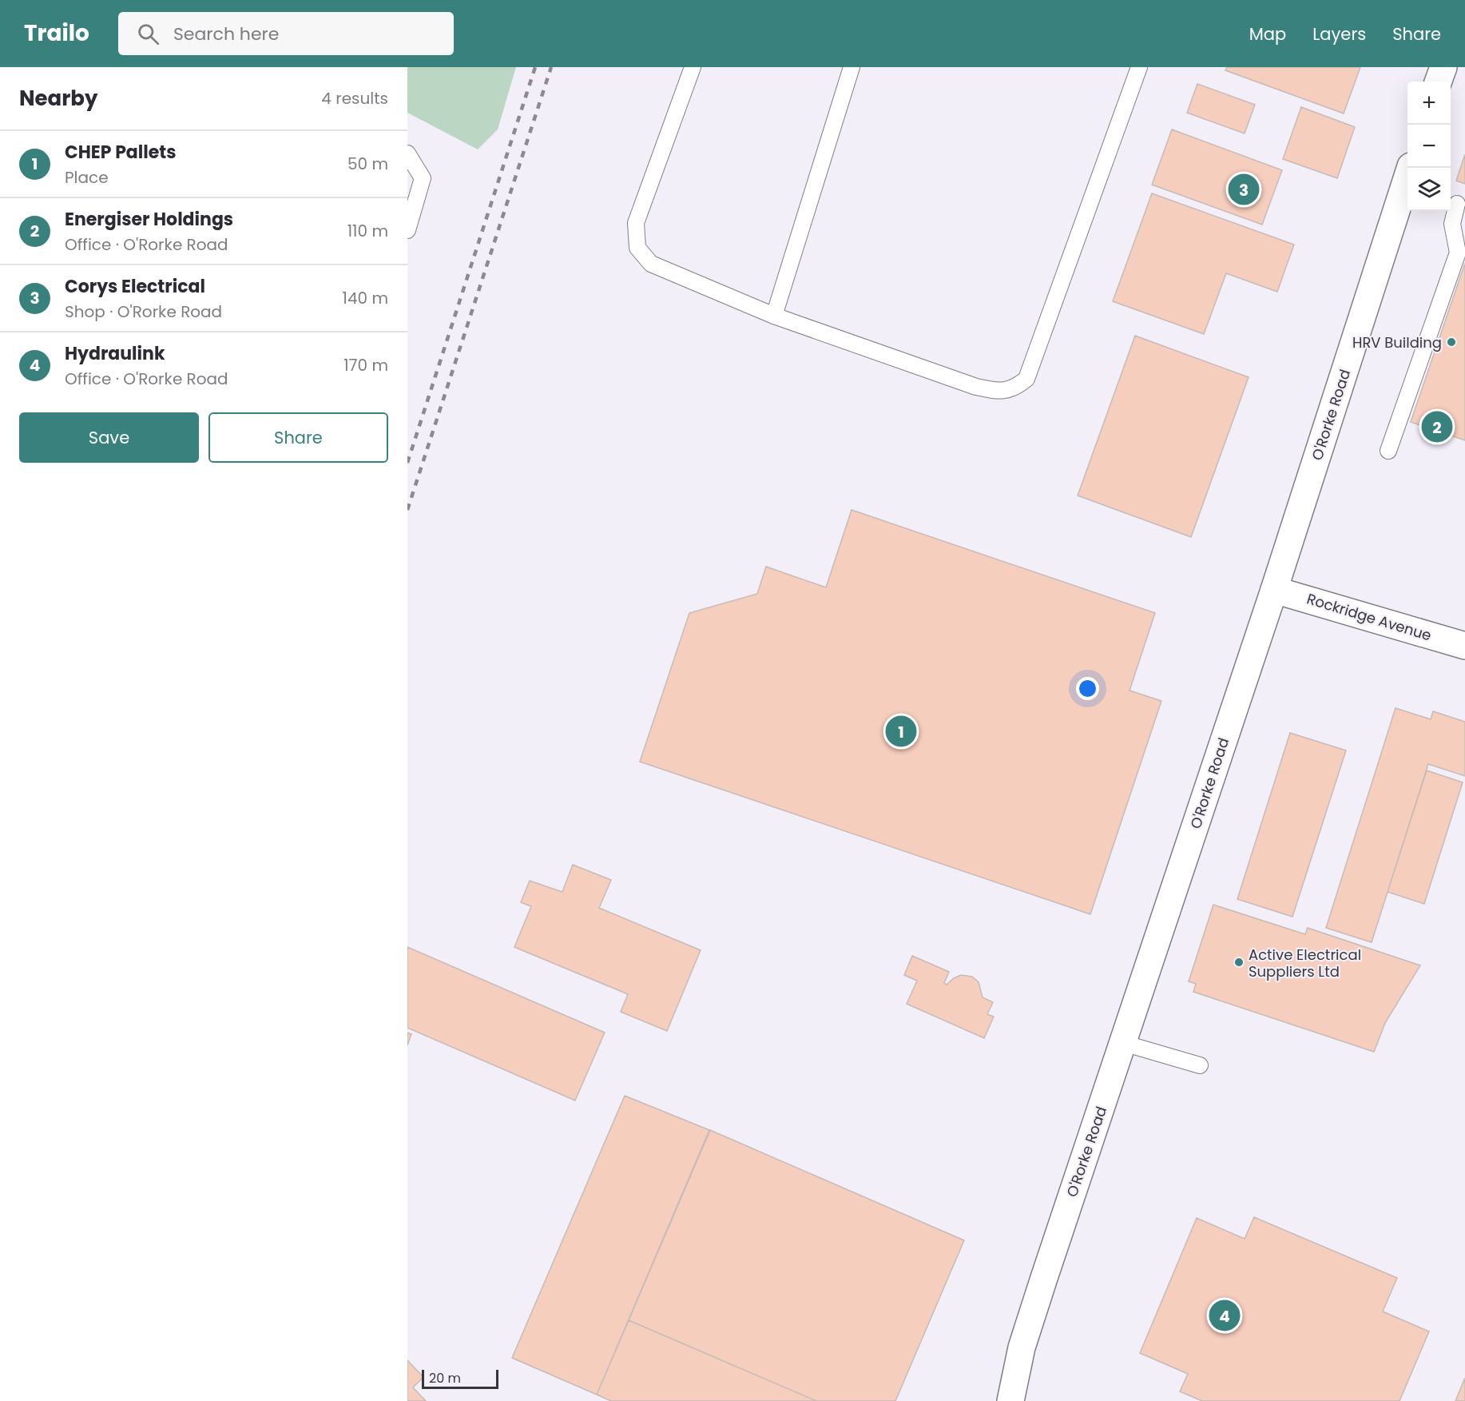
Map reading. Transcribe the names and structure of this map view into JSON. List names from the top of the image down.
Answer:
{
  "streets": {
    "street": ["O'Rorke Road", "Rockridge Avenue"]
  },
  "crossings": [
    ["O'Rorke Road", "Rockridge Avenue"]
  ],
  "places": ["HRV Building", "Active Electrical Suppliers Ltd"],
  "scale_bar": "20 m",
  "page": {
    "header": "Trailo",
    "search": "Search here",
    "nav": ["Map", "Layers", "Share"],
    "heading": ["Nearby", "4 results"],
    "map_buttons": ["+", "−"],
    "list": [
      {
        "mark": "1",
        "name": "CHEP Pallets",
        "note": "Place",
        "value": "50 m"
      },
      {
        "mark": "2",
        "name": "Energiser Holdings",
        "note": "Office · O'Rorke Road",
        "value": "110 m"
      },
      {
        "mark": "3",
        "name": "Corys Electrical",
        "note": "Shop · O'Rorke Road",
        "value": "140 m"
      },
      {
        "mark": "4",
        "name": "Hydraulink",
        "note": "Office · O'Rorke Road",
        "value": "170 m"
      }
    ],
    "pins": [
      "3",
      "2",
      "1",
      "4"
    ],
    "buttons": ["Save", "Share"],
    "scale": "20 m"
  }
}
